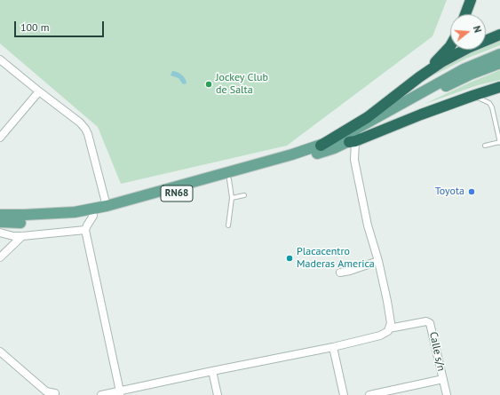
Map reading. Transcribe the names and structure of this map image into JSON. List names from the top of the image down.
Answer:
{
  "streets": {
    "highway": ["RN68"],
    "street": ["Calle s/n"]
  },
  "places": ["Jockey Club de Salta", "Toyota", "Placacentro Maderas America"],
  "scale_bar": "100 m",
  "north": "right"
}
